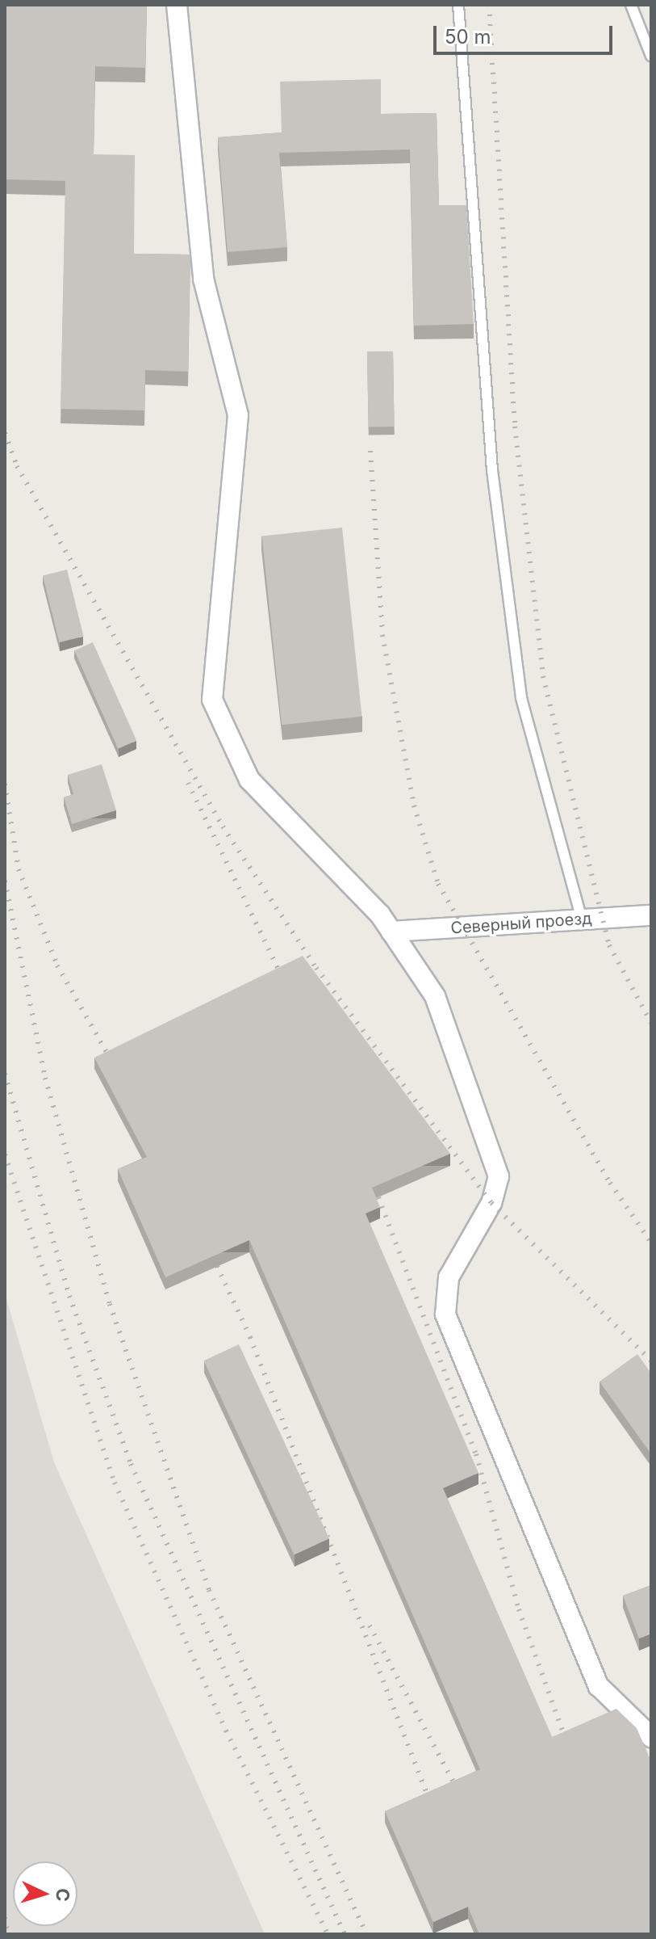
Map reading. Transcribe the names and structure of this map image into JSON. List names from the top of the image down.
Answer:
{
  "streets": {
    "street": ["Северный проезд"]
  },
  "scale_bar": "50 m",
  "north": "right"
}
